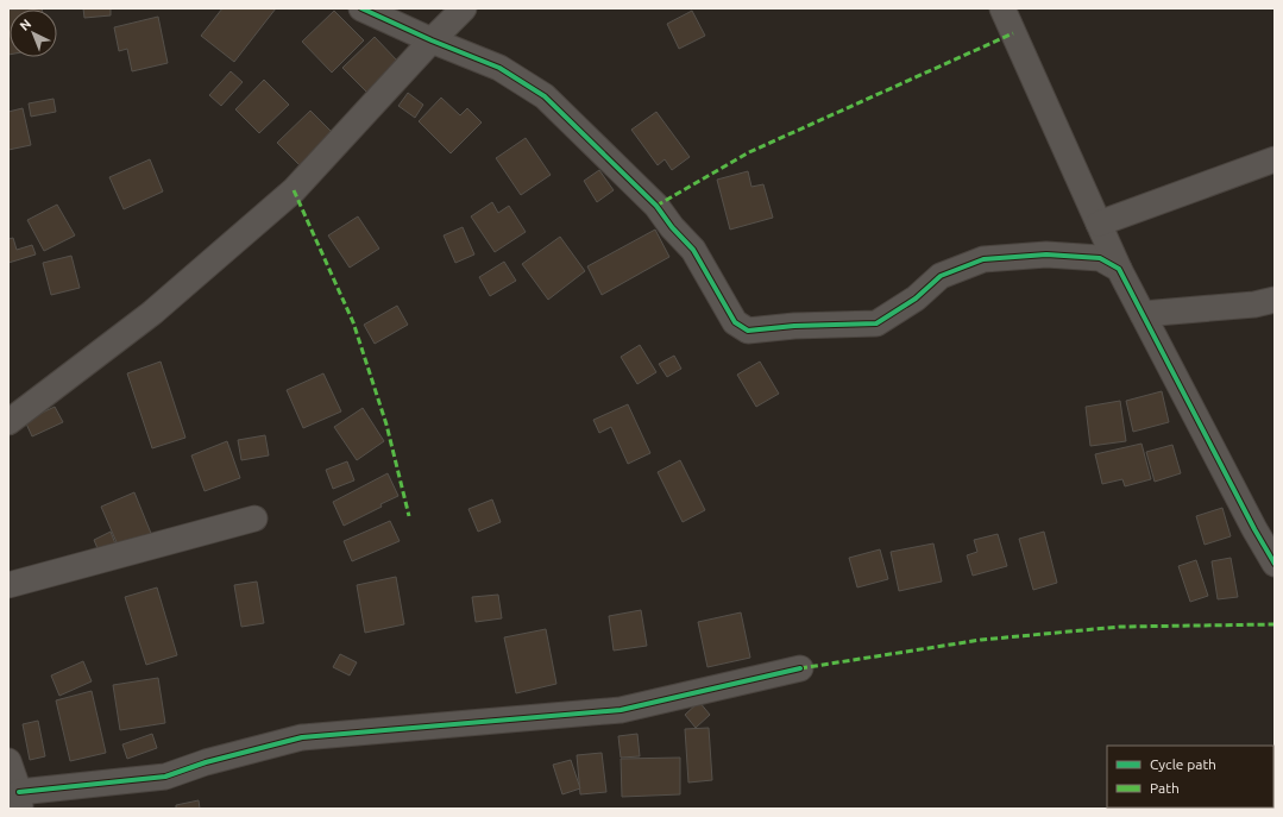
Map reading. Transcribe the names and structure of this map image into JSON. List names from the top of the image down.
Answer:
{
  "legend": ["Cycle path", "Path"],
  "north": "top left"
}
